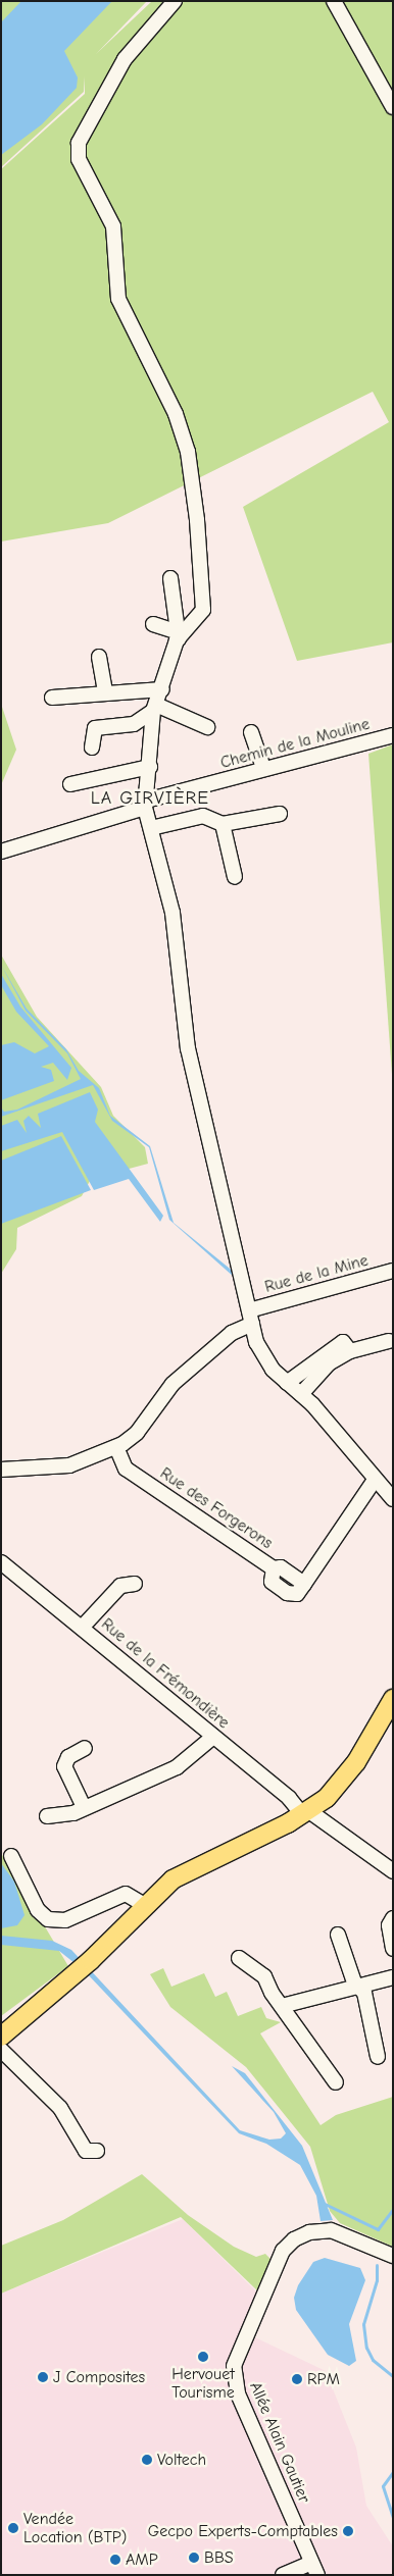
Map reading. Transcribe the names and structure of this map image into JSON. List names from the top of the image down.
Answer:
{
  "streets": {
    "street": [
      "Chemin de la Mouline",
      "Rue de la Mine",
      "Rue des Forgerons",
      "Rue de la Frémondière",
      "Allée Alain Gautier"
    ]
  },
  "districts": ["LA GIRVIÈRE"],
  "places": [
    "Hervouet Tourisme",
    "J Composites",
    "RPM",
    "Voltech",
    "Vendée Location (BTP)",
    "Gecpo Experts-Comptables",
    "BBS",
    "AMP"
  ]
}
